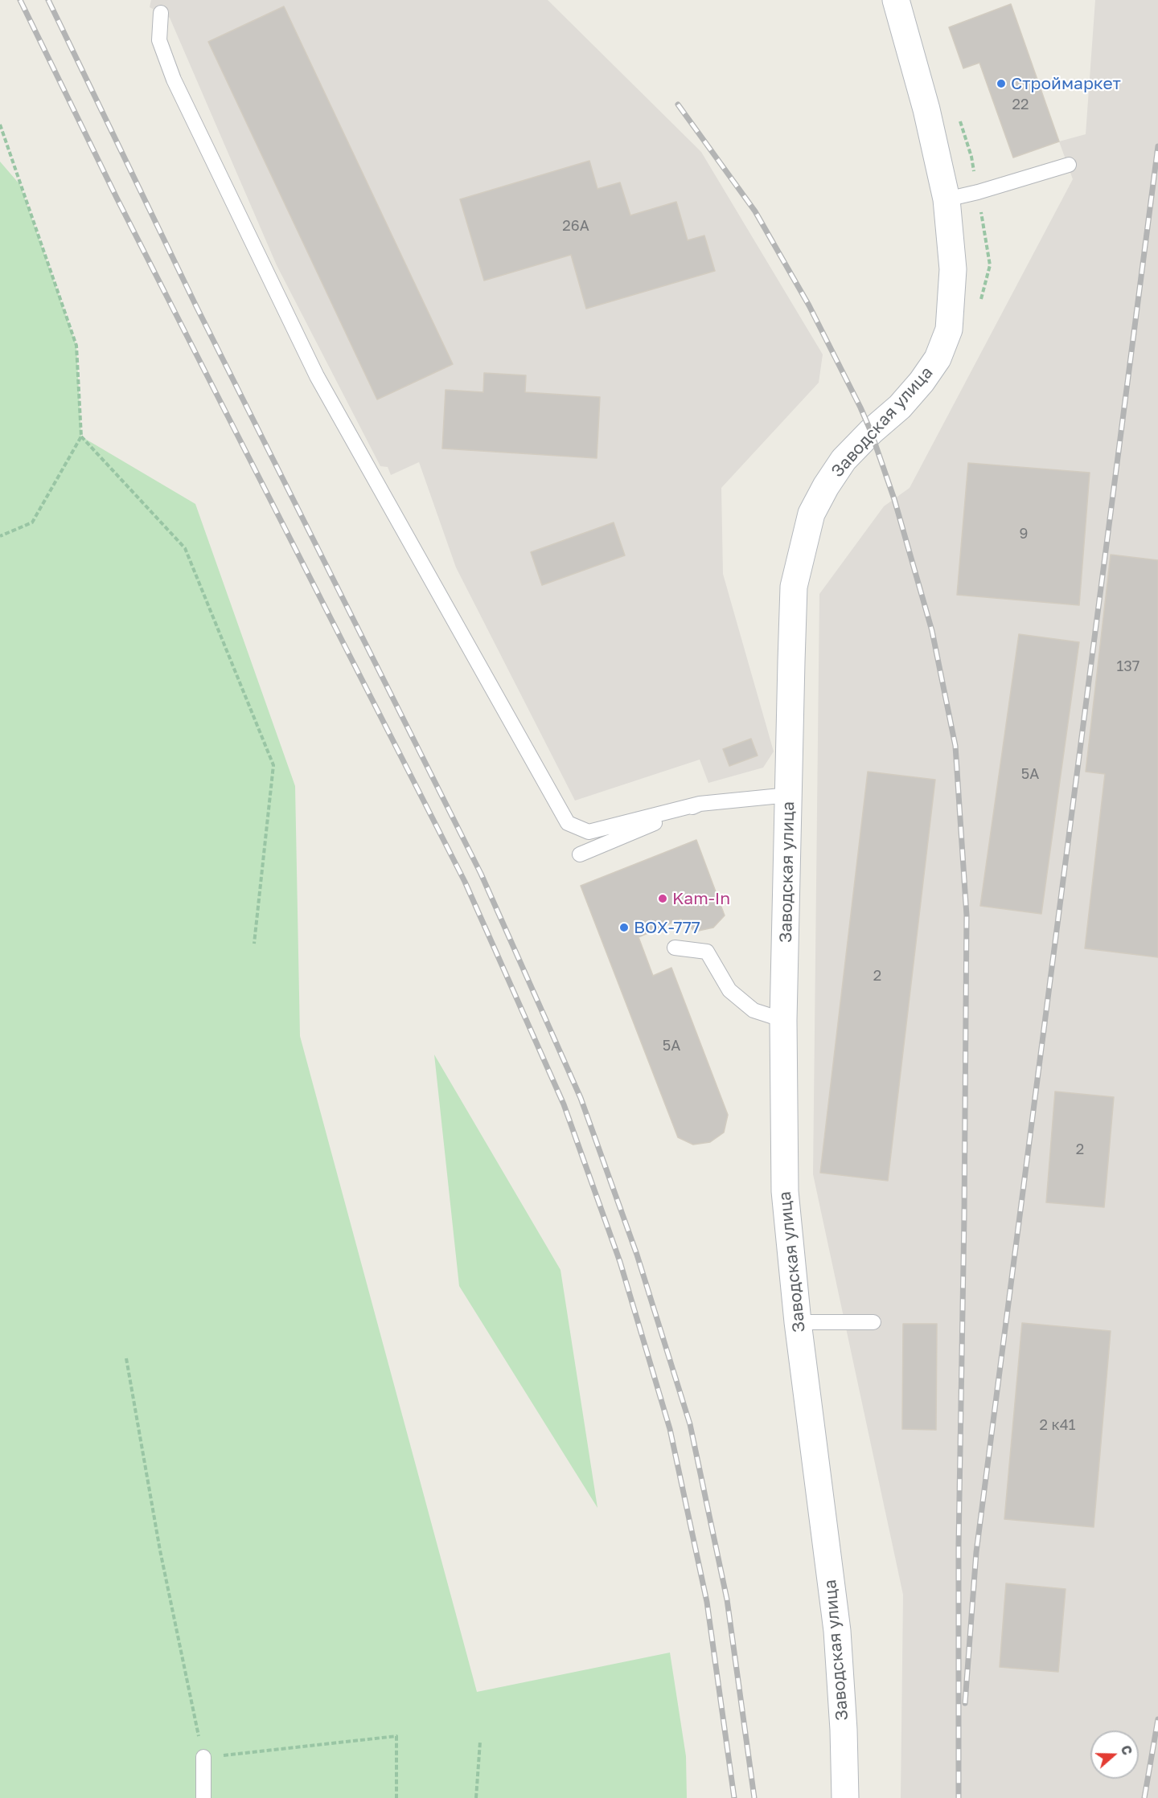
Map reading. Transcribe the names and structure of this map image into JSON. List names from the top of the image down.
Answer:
{
  "streets": {
    "main road": ["Заводская улица"]
  },
  "places": ["Строймаркет", "Kam-In", "ВОХ-777"],
  "house_numbers": [
    "22",
    "26А",
    "9",
    "137",
    "5А",
    "2",
    "5А",
    "2",
    "2 к41"
  ],
  "north": "right"
}
